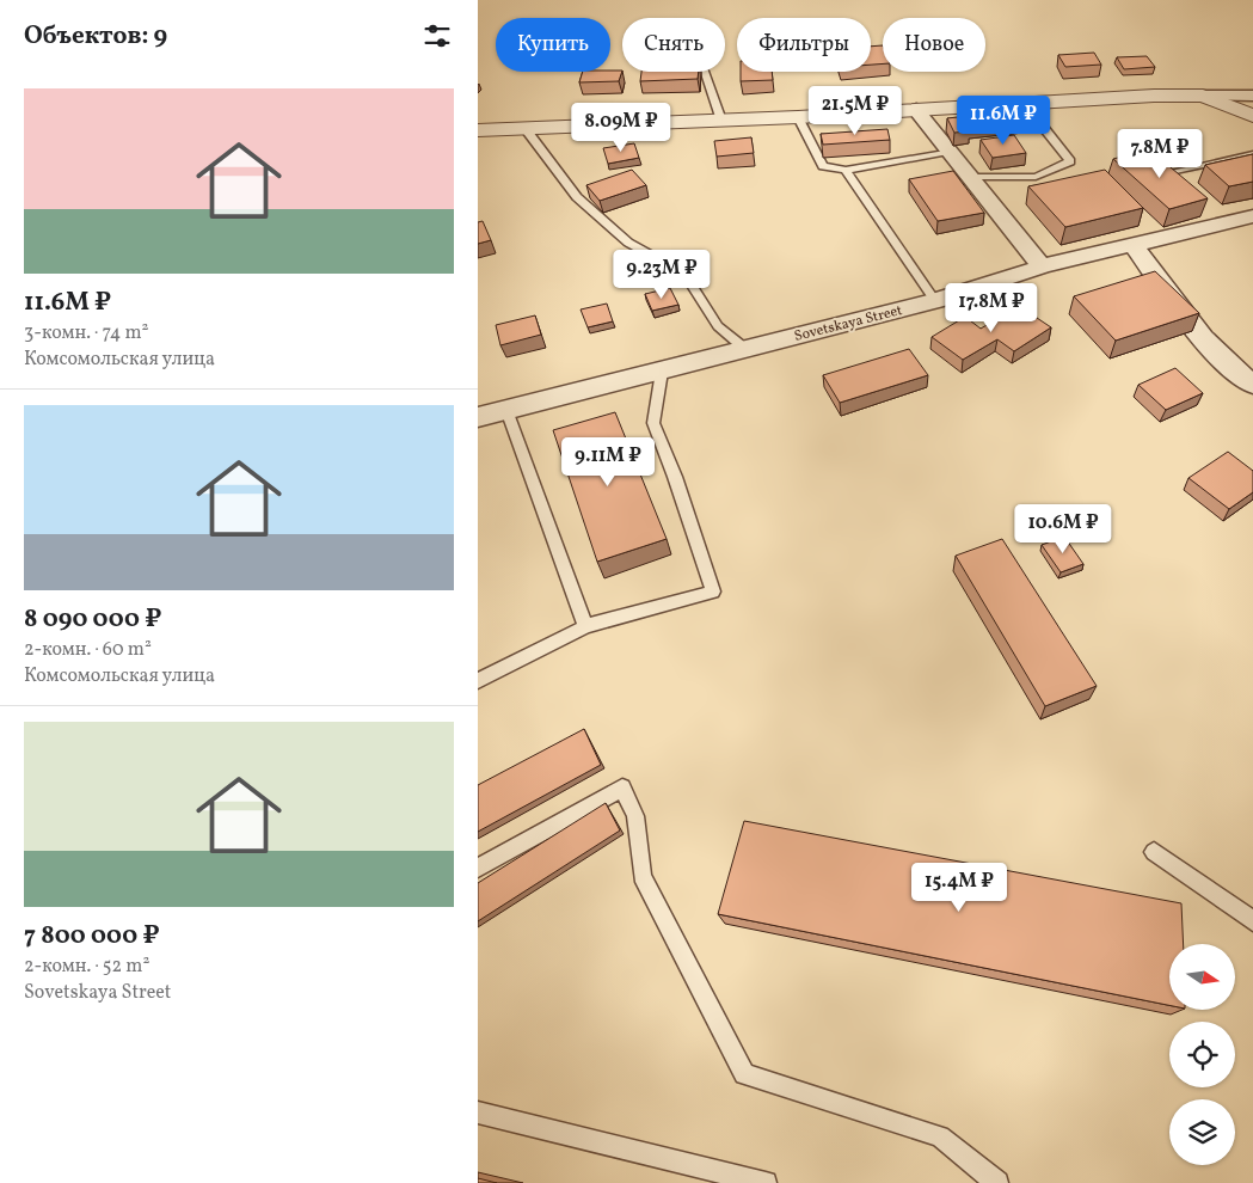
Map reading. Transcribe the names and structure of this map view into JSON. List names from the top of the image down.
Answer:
{
  "streets": {
    "street": ["Sovetskaya Street"]
  },
  "north": "right",
  "page": {
    "heading": "Объектов: 9",
    "chip": [
      "Купить",
      "Снять",
      "Фильтры",
      "Новое"
    ],
    "list": [
      {
        "name": "11.6M ₽",
        "note": "3-комн. · 74 m² · Комсомольская улица"
      },
      {
        "name": "8 090 000 ₽",
        "note": "2-комн. · 60 m² · Комсомольская улица"
      },
      {
        "name": "7 800 000 ₽",
        "note": "2-комн. · 52 m² · Sovetskaya Street"
      }
    ],
    "price": [
      "21.5M ₽",
      "11.6M ₽",
      "8.09M ₽",
      "7.8M ₽",
      "9.23M ₽",
      "17.8M ₽",
      "9.11M ₽",
      "10.6M ₽",
      "15.4M ₽"
    ]
  }
}
